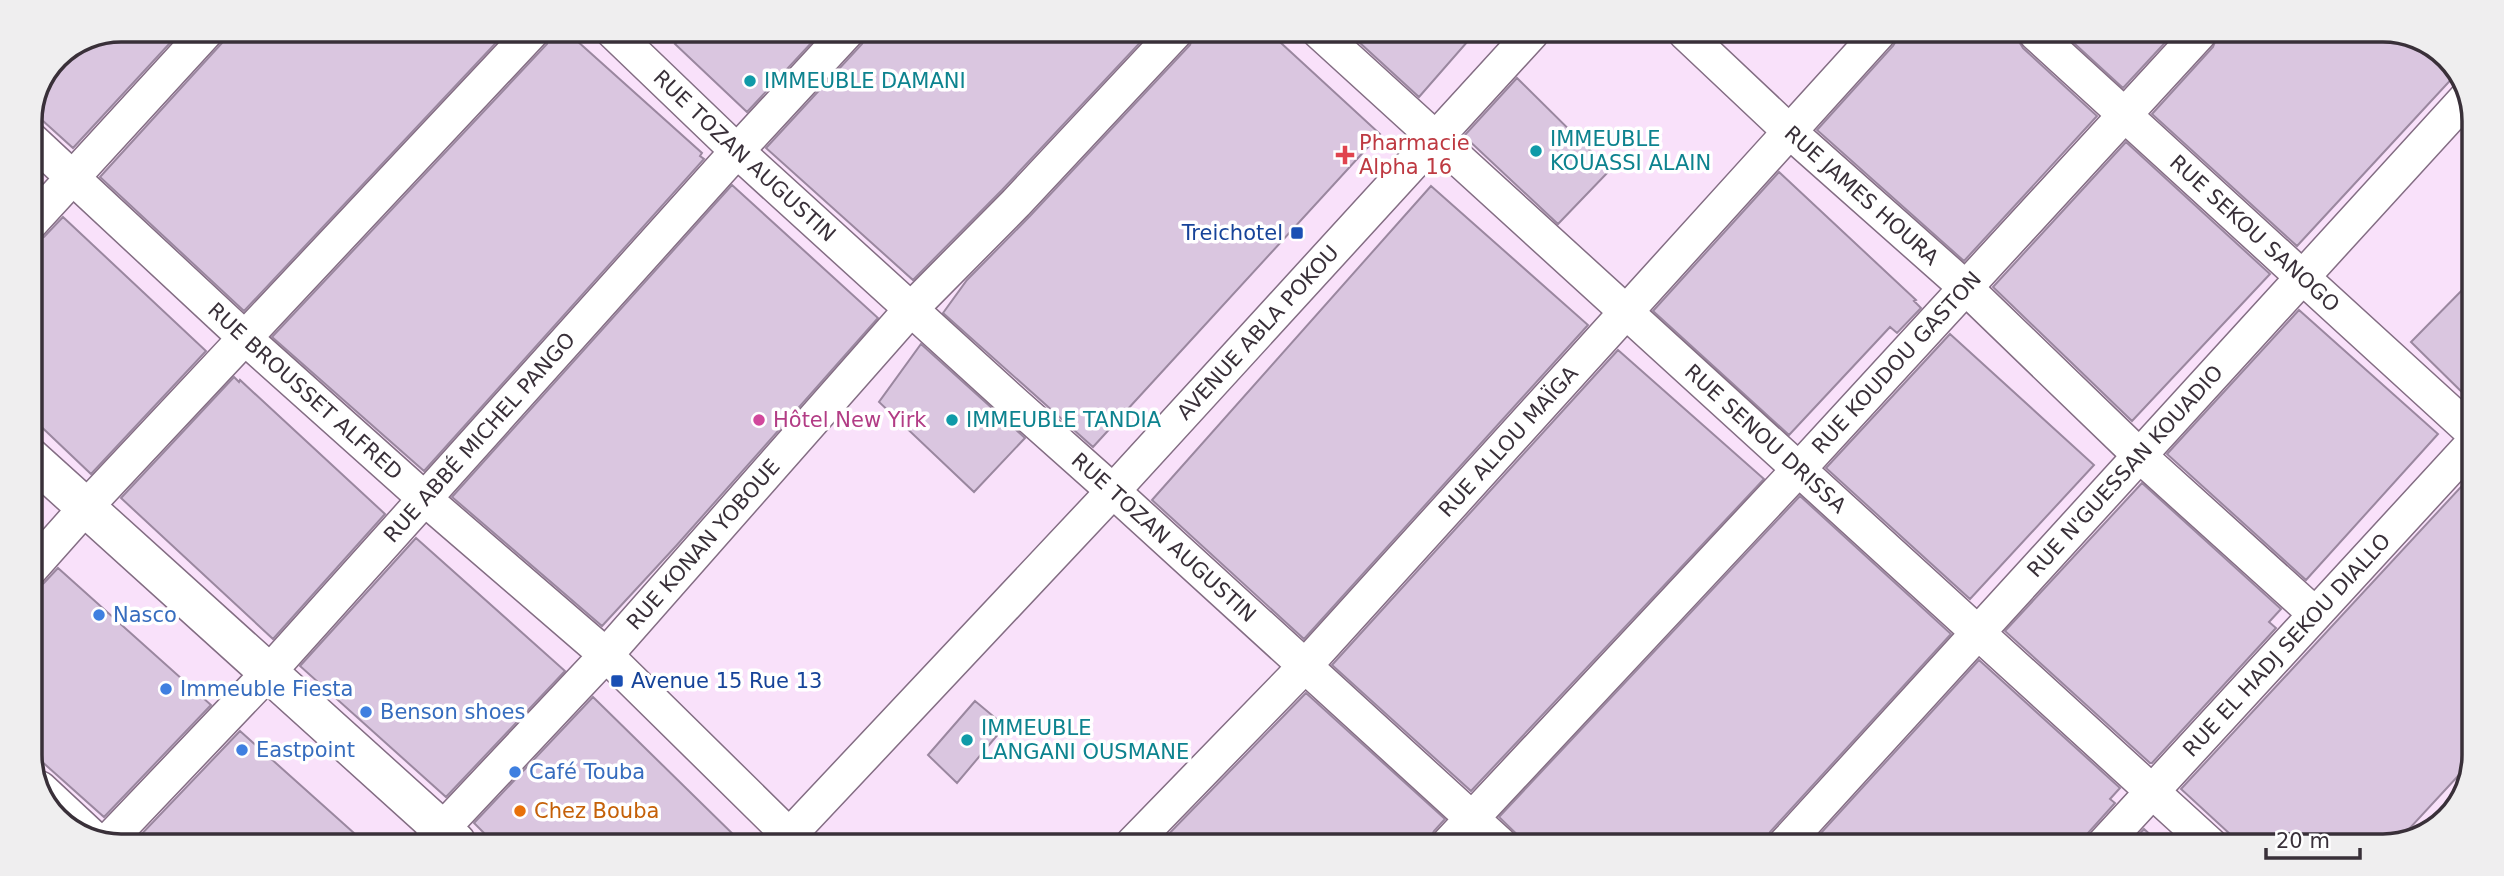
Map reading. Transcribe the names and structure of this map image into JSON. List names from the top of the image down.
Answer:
{
  "streets": {
    "street": [
      "RUE TOZAN AUGUSTIN",
      "RUE JAMES HOURA",
      "RUE SEKOU SANOGO",
      "AVENUE ABLA POKOU",
      "RUE KOUDOU GASTON",
      "RUE BROUSSET ALFRED",
      "RUE ABBÉ MICHEL PANGO",
      "RUE SENOU DRISSA",
      "RUE ALLOU MAÏGA",
      "RUE N'GUESSAN KOUADIO",
      "RUE KONAN YOBOUE",
      "RUE EL HADJ SEKOU DIALLO"
    ]
  },
  "crossings": [
    ["RUE TOZAN AUGUSTIN", "AVENUE ABLA POKOU"],
    ["RUE TOZAN AUGUSTIN", "RUE KOUDOU GASTON"],
    ["RUE TOZAN AUGUSTIN", "RUE ABBÉ MICHEL PANGO"],
    ["RUE TOZAN AUGUSTIN", "RUE ALLOU MAÏGA"],
    ["RUE TOZAN AUGUSTIN", "RUE KONAN YOBOUE"],
    ["RUE JAMES HOURA", "RUE KOUDOU GASTON"],
    ["RUE JAMES HOURA", "RUE ALLOU MAÏGA"],
    ["RUE JAMES HOURA", "RUE N'GUESSAN KOUADIO"],
    ["RUE JAMES HOURA", "RUE EL HADJ SEKOU DIALLO"],
    ["RUE SEKOU SANOGO", "RUE KOUDOU GASTON"],
    ["RUE SEKOU SANOGO", "RUE N'GUESSAN KOUADIO"],
    ["AVENUE ABLA POKOU", "RUE SENOU DRISSA"],
    ["RUE KOUDOU GASTON", "RUE SENOU DRISSA"],
    ["RUE BROUSSET ALFRED", "RUE ABBÉ MICHEL PANGO"],
    ["RUE BROUSSET ALFRED", "RUE KONAN YOBOUE"],
    ["RUE SENOU DRISSA", "RUE ALLOU MAÏGA"],
    ["RUE SENOU DRISSA", "RUE N'GUESSAN KOUADIO"],
    ["RUE SENOU DRISSA", "RUE EL HADJ SEKOU DIALLO"]
  ],
  "places": {
    "other": [
      "IMMEUBLE DAMANI",
      "IMMEUBLE KOUASSI ALAIN",
      "Hôtel New Yirk",
      "IMMEUBLE TANDIA",
      "Nasco",
      "Immeuble Fiesta",
      "Benson shoes",
      "IMMEUBLE LANGANI OUSMANE",
      "Eastpoint",
      "Café Touba",
      "Chez Bouba"
    ],
    "health": ["Pharmacie Alpha 16"],
    "transit": ["Treichotel", "Avenue 15 Rue 13"]
  },
  "scale_bar": "20 m"
}
